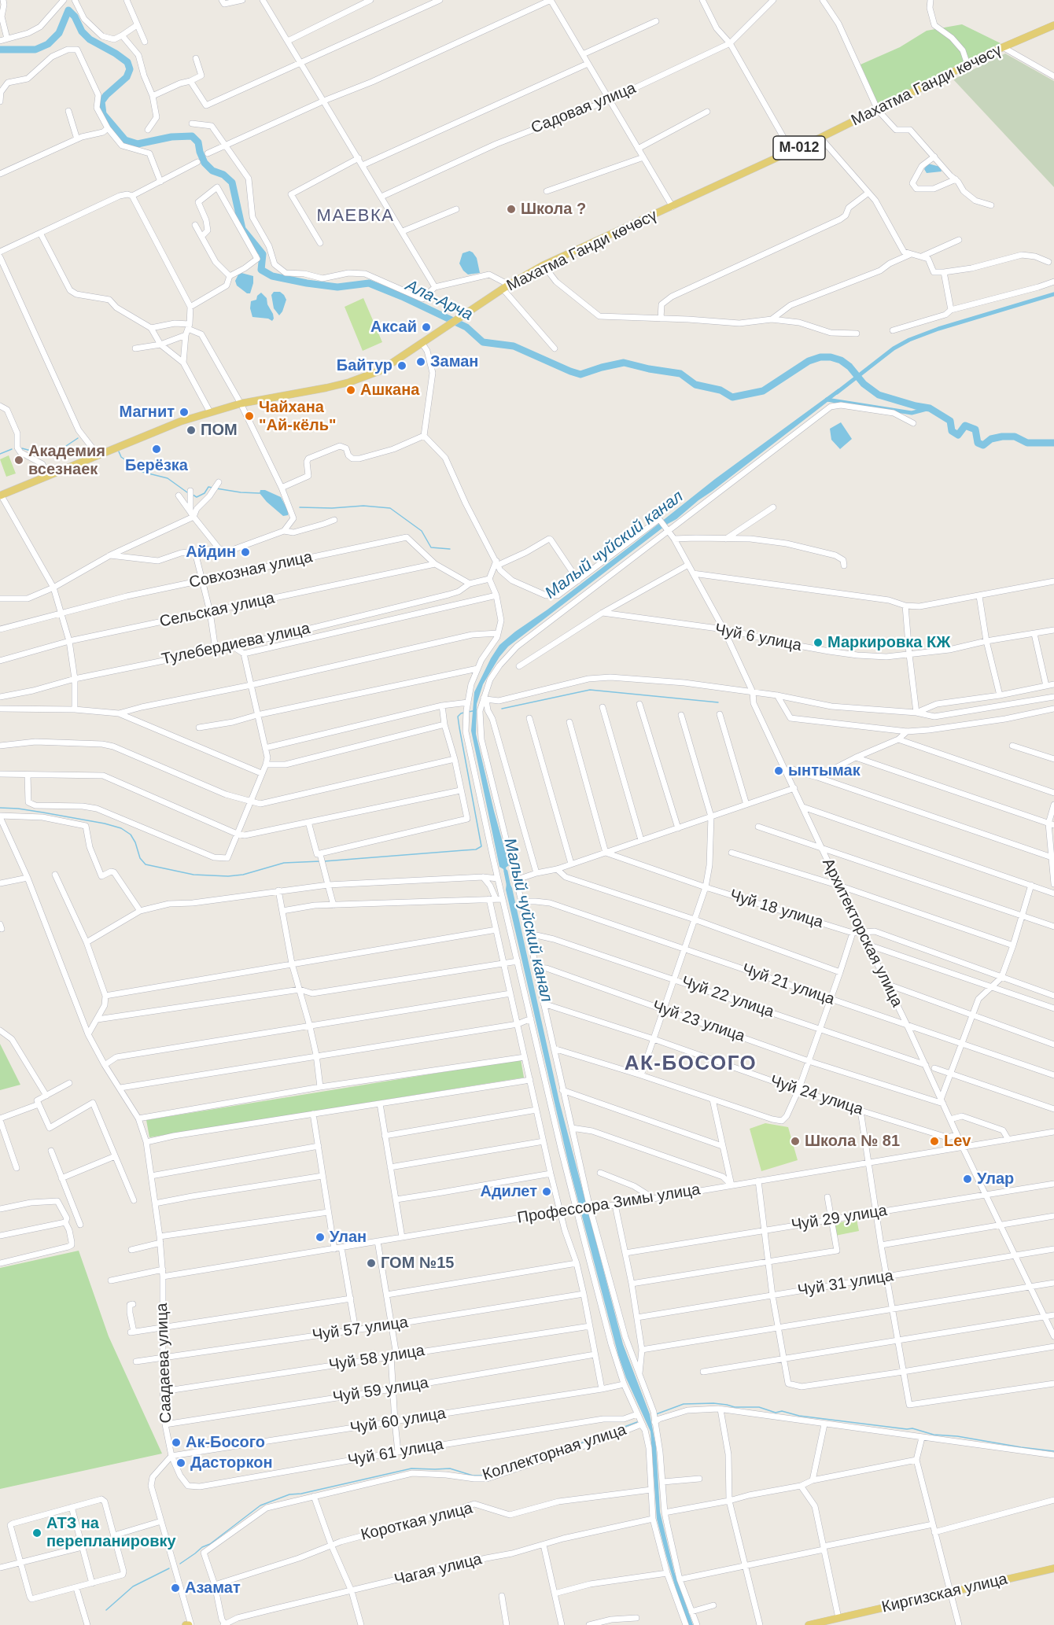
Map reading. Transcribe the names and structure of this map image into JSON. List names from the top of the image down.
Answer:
{
  "streets": {
    "main road": ["Махатма Ганди көчөсү", "М-012", "Киргизская улица"],
    "street": [
      "Садовая улица",
      "Совхозная улица",
      "Сельская улица",
      "Чуй 6 улица",
      "Тулебердиева улица",
      "Чуй 18 улица",
      "Архитекторская улица",
      "Чуй 21 улица",
      "Чуй 22 улица",
      "Чуй 23 улица",
      "Чуй 24 улица",
      "Профессора Зимы улица",
      "Чуй 29 улица",
      "Чуй 31 улица",
      "Чуй 57 улица",
      "Чуй 58 улица",
      "Саадаева улица",
      "Чуй 59 улица",
      "Чуй 60 улица",
      "Чуй 61 улица",
      "Коллекторная улица",
      "Короткая улица",
      "Чагая улица"
    ]
  },
  "crossings": [
    ["Совхозная улица", "Сельская улица"],
    ["Совхозная улица", "Тулебердиева улица"],
    ["Чуй 6 улица", "Архитекторская улица"],
    ["Чуй 18 улица", "Архитекторская улица"],
    ["Архитекторская улица", "Чуй 21 улица"],
    ["Архитекторская улица", "Чуй 22 улица"],
    ["Архитекторская улица", "Чуй 23 улица"],
    ["Архитекторская улица", "Чуй 24 улица"],
    ["Архитекторская улица", "Профессора Зимы улица"],
    ["Архитекторская улица", "Чуй 29 улица"],
    ["Архитекторская улица", "Чуй 31 улица"],
    ["Профессора Зимы улица", "Саадаева улица"],
    ["Чуй 57 улица", "Саадаева улица"],
    ["Чуй 58 улица", "Саадаева улица"],
    ["Саадаева улица", "Чуй 59 улица"],
    ["Саадаева улица", "Чуй 60 улица"],
    ["Саадаева улица", "Чуй 61 улица"],
    ["Чуй 60 улица", "Чуй 61 улица"],
    ["Коллекторная улица", "Короткая улица"]
  ],
  "districts": ["МАЕВКА", "АК-БОСОГО"],
  "water": ["Ала-Арча", "Малый чуйский канал"],
  "places": [
    "Школа ?",
    "Аксай",
    "Заман",
    "Байтур",
    "Ашкана",
    "Магнит",
    "Чайхана \"Ай-кёль\"",
    "ПОМ",
    "Берёзка",
    "Академия всезнаек",
    "Айдин",
    "Маркировка КЖ",
    "ынтымак",
    "Школа № 81",
    "Lev",
    "Улар",
    "Адилет",
    "Улан",
    "ГОМ №15",
    "Ак-Босого",
    "Дасторкон",
    "АТЗ на перепланировку",
    "Азамат"
  ]
}
